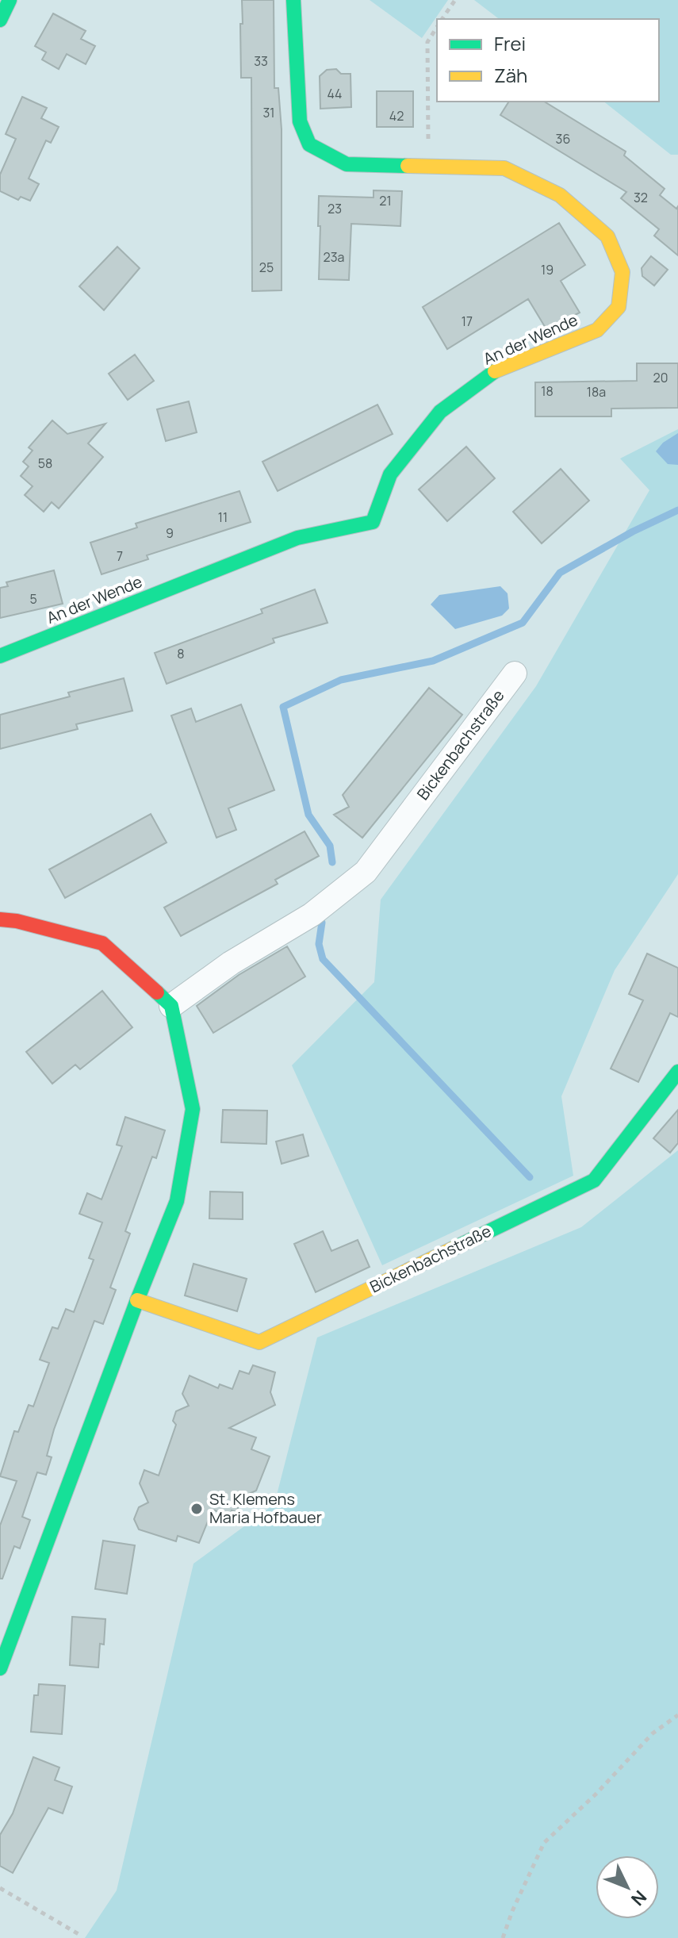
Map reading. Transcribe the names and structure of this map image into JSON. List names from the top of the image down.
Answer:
{
  "streets": {
    "street": ["An der Wende", "Bickenbachstraße"]
  },
  "places": ["St. Klemens Maria Hofbauer"],
  "house_numbers": [
    "33",
    "44",
    "31",
    "42",
    "36",
    "32",
    "21",
    "23",
    "23a",
    "25",
    "19",
    "17",
    "20",
    "18",
    "18a",
    "58",
    "11",
    "9",
    "7",
    "5",
    "8"
  ],
  "legend": ["Frei", "Zäh"],
  "north": "bottom right"
}
